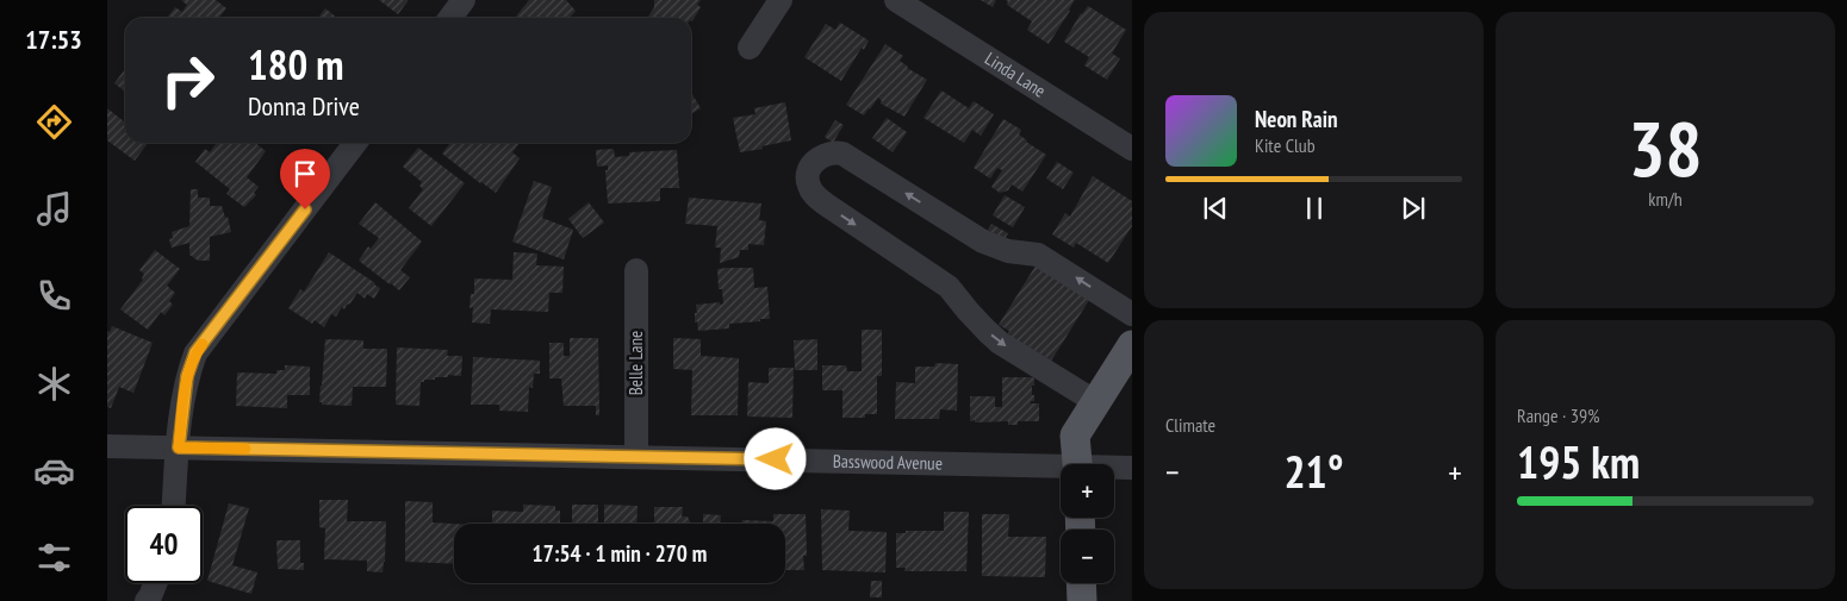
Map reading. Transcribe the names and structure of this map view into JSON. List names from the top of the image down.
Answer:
{
  "streets": {
    "street": ["Linda Lane", "Belle Lane", "Basswood Avenue"]
  },
  "crossings": [
    ["Belle Lane", "Basswood Avenue"]
  ],
  "page": {
    "tabs": "17:53",
    "tile": [
      ["38", "km/h"],
      "Climate",
      ["Range · 39%", "195 km"]
    ],
    "turn": ["180 m", "Donna Drive"],
    "song": ["Neon Rain", "Kite Club"],
    "heat": ["−", "21°", "+"],
    "map_buttons": ["+", "−"],
    "limit": "40",
    "trip": "17:54 · 1 min · 270 m"
  }
}
